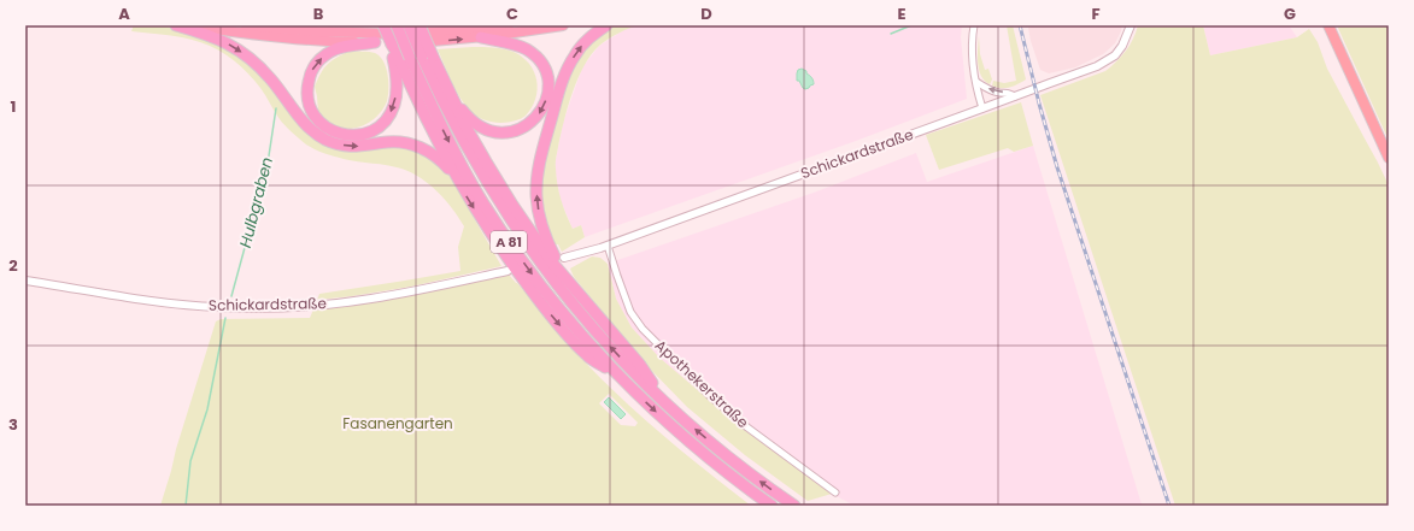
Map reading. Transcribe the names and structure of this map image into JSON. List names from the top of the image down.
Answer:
{
  "streets": {
    "highway": ["A 81"],
    "street": ["Schickardstraße", "Apothekerstraße"]
  },
  "crossings": [
    ["Schickardstraße", "Apothekerstraße"]
  ],
  "water": ["Hulbgraben"],
  "parks": ["Fasanengarten"],
  "grid": {
    "columns": [
      "A",
      "B",
      "C",
      "D",
      "E",
      "F",
      "G"
    ],
    "rows": ["1", "2", "3"]
  }
}
